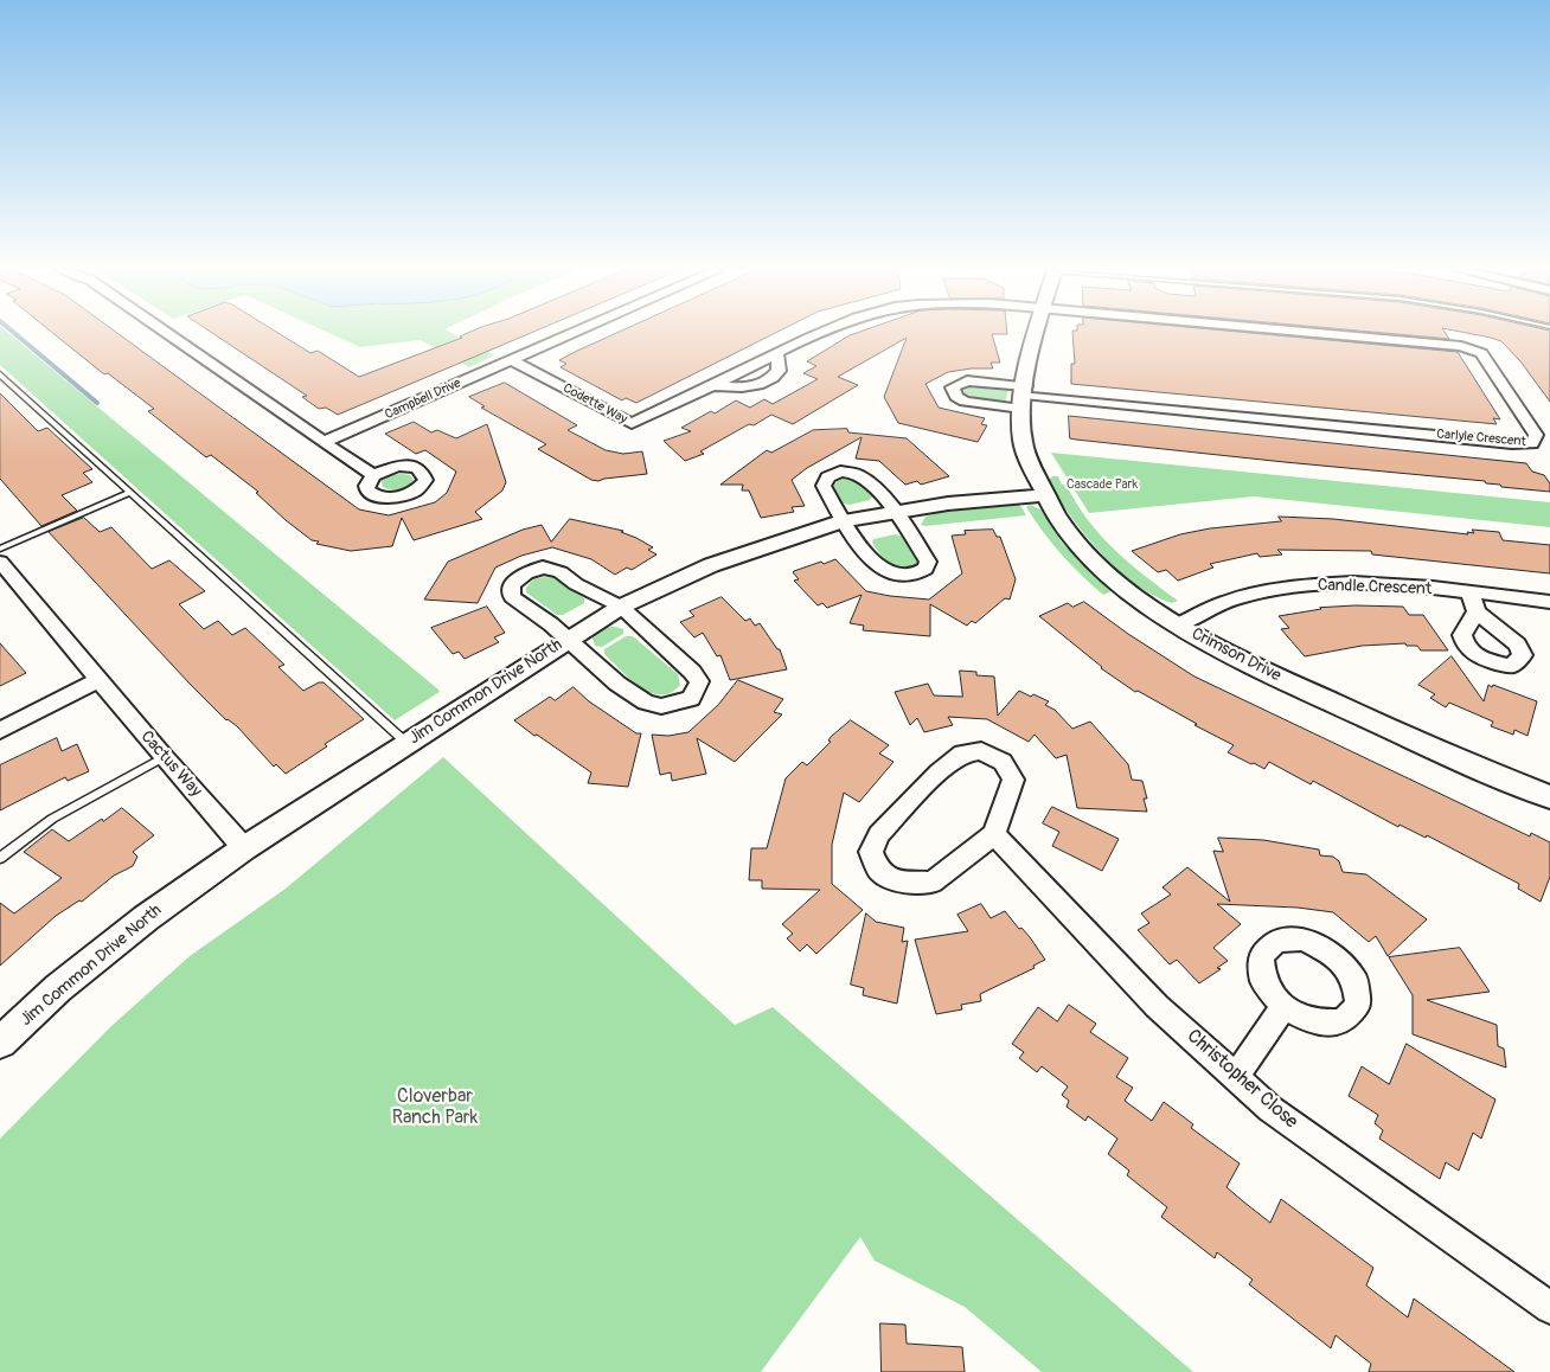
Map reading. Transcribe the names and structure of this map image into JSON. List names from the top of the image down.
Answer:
{
  "streets": {
    "street": [
      "Campbell Drive",
      "Codette Way",
      "Carlyle Crescent",
      "Candle Crescent",
      "Crimson Drive",
      "Jim Common Drive North",
      "Cactus Way",
      "Christopher Close"
    ]
  },
  "crossings": [
    ["Campbell Drive", "Codette Way"],
    ["Carlyle Crescent", "Crimson Drive"],
    ["Candle Crescent", "Crimson Drive"],
    ["Crimson Drive", "Jim Common Drive North"],
    ["Jim Common Drive North", "Cactus Way"]
  ],
  "parks": ["Cascade Park", "Cloverbar Ranch Park"]
}
